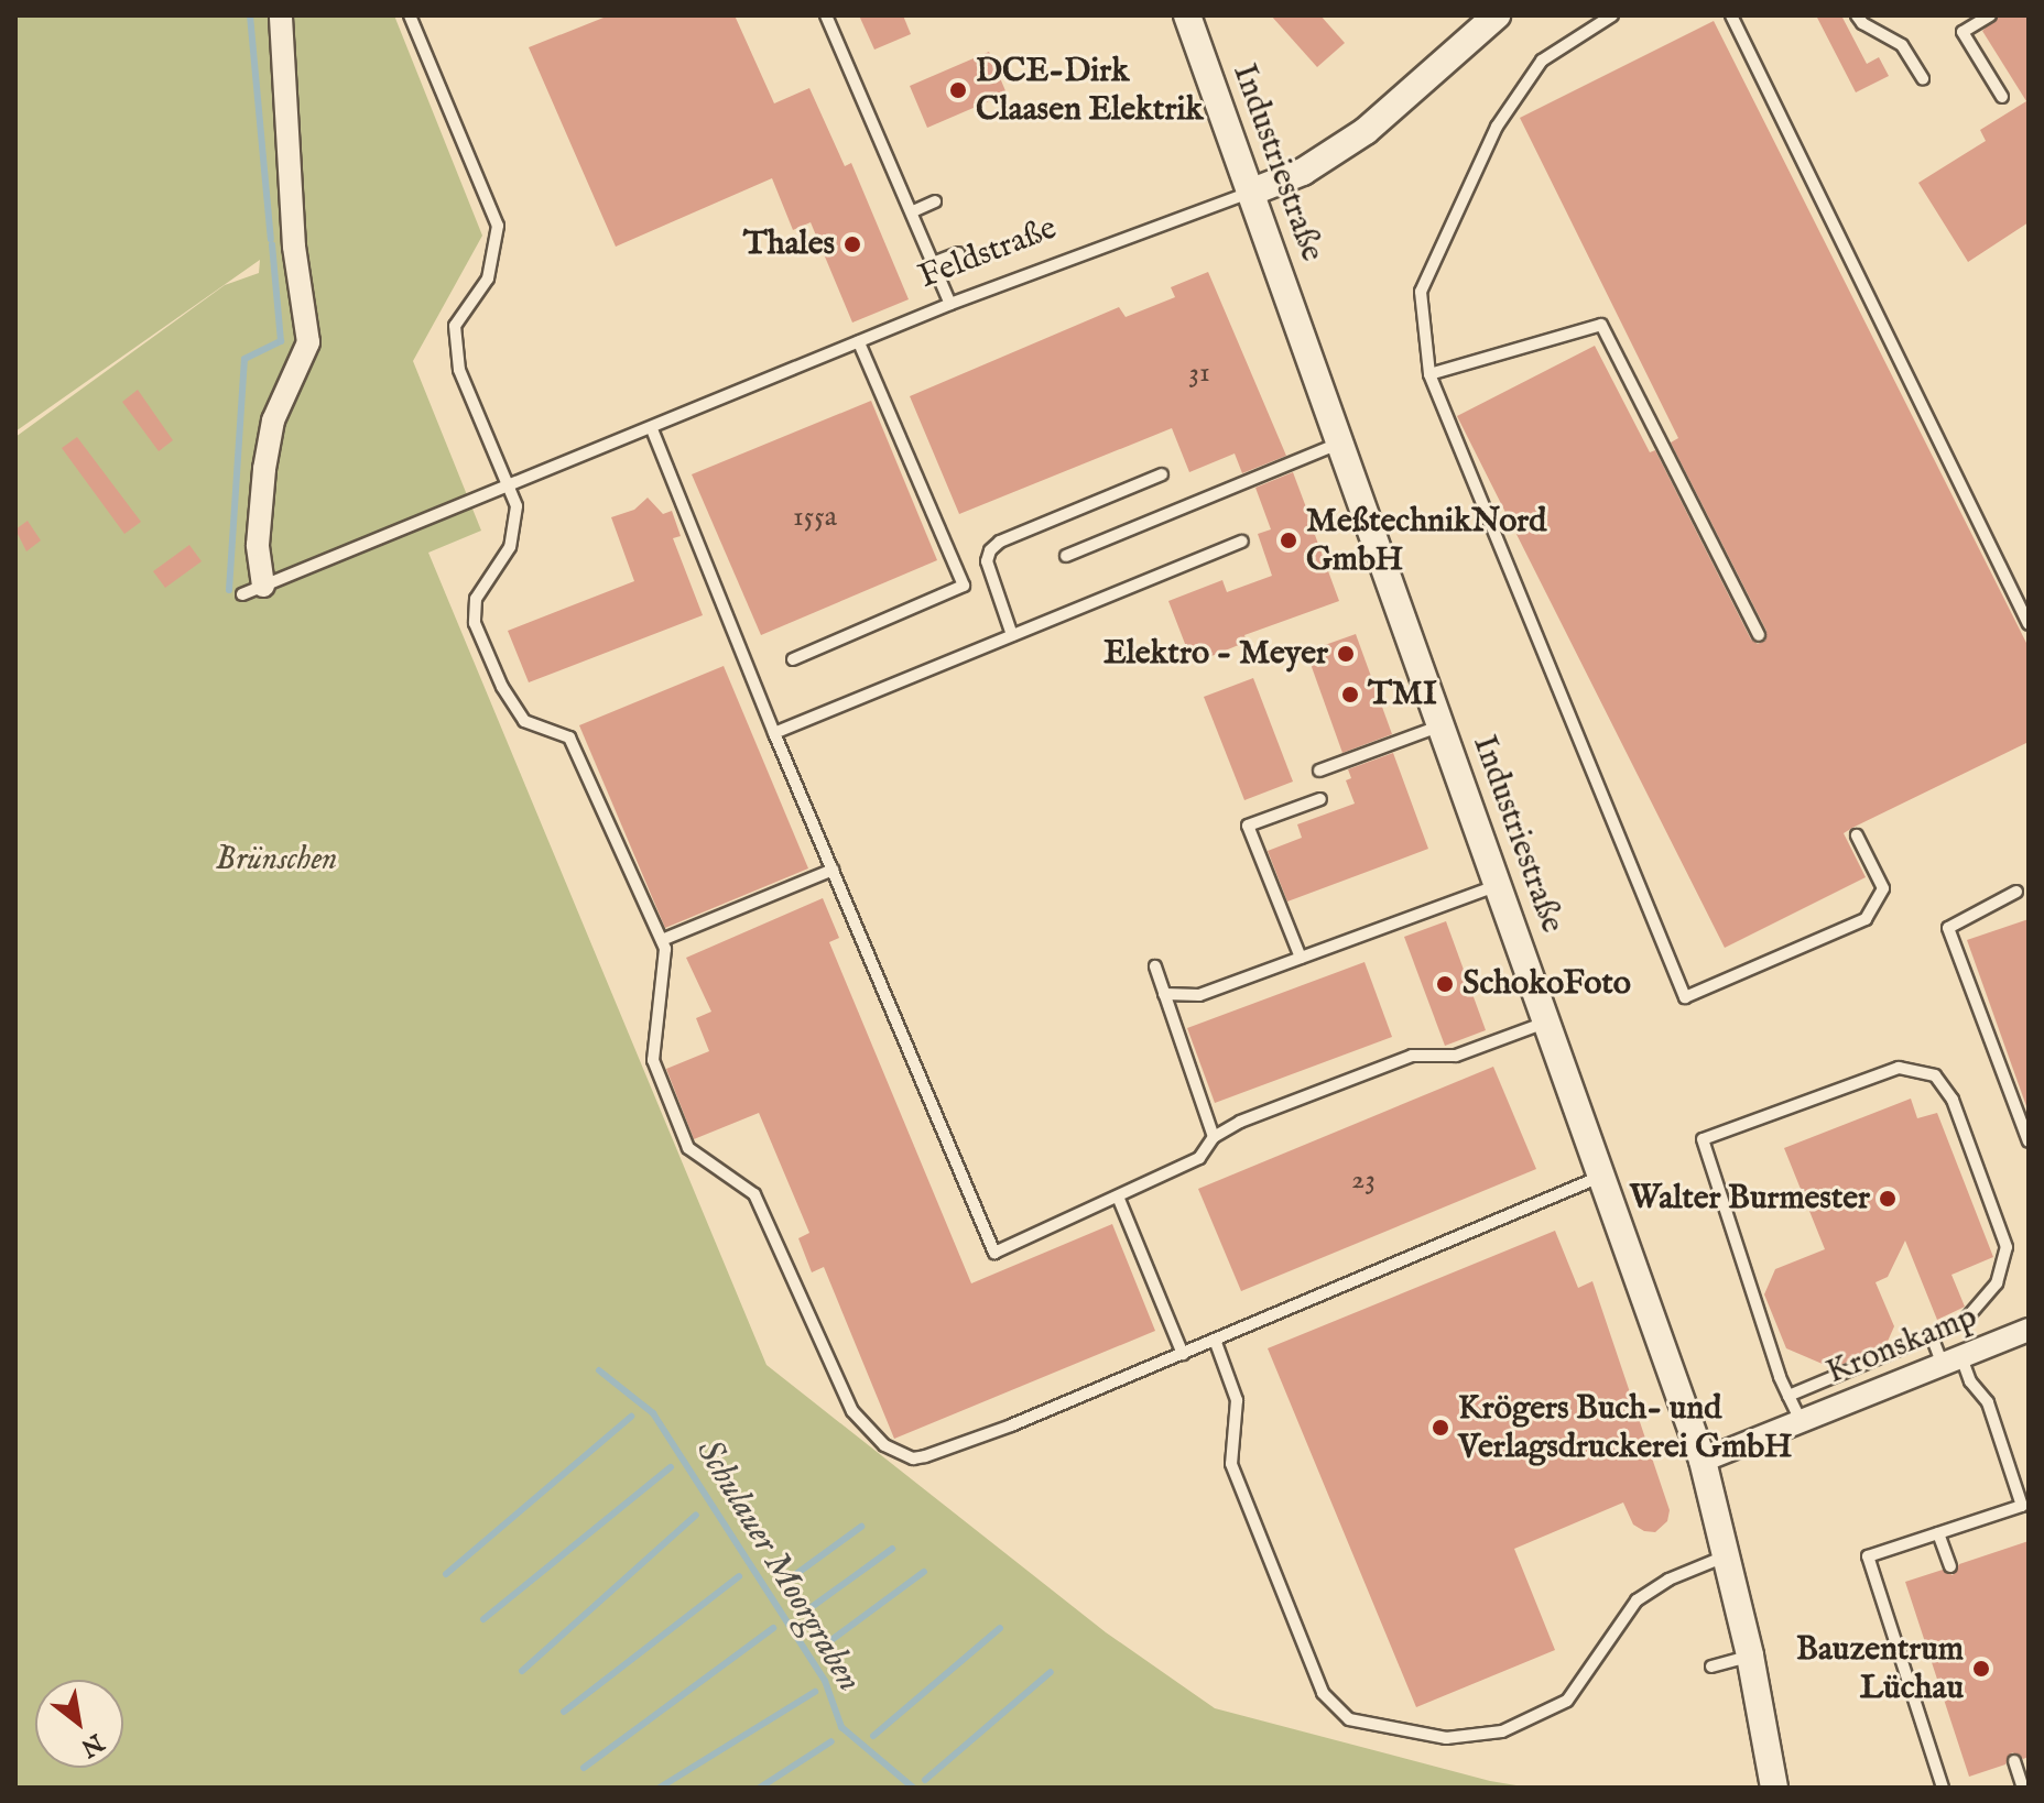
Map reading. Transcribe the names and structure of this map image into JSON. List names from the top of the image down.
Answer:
{
  "streets": {
    "street": ["Industriestraße", "Feldstraße", "Kronskamp"]
  },
  "crossings": [
    ["Industriestraße", "Feldstraße"],
    ["Industriestraße", "Kronskamp"]
  ],
  "water": ["Schulauer Moorgraben"],
  "parks": ["Brünschen"],
  "places": [
    "DCE-Dirk Claasen Elektrik",
    "Thales",
    "MeßtechnikNord GmbH",
    "Elektro - Meyer",
    "TMI",
    "SchokoFoto",
    "Walter Burmester",
    "Krögers Buch- und Verlagsdruckerei GmbH",
    "Bauzentrum Lüchau"
  ],
  "house_numbers": ["31", "155a", "23"],
  "north": "bottom right"
}
